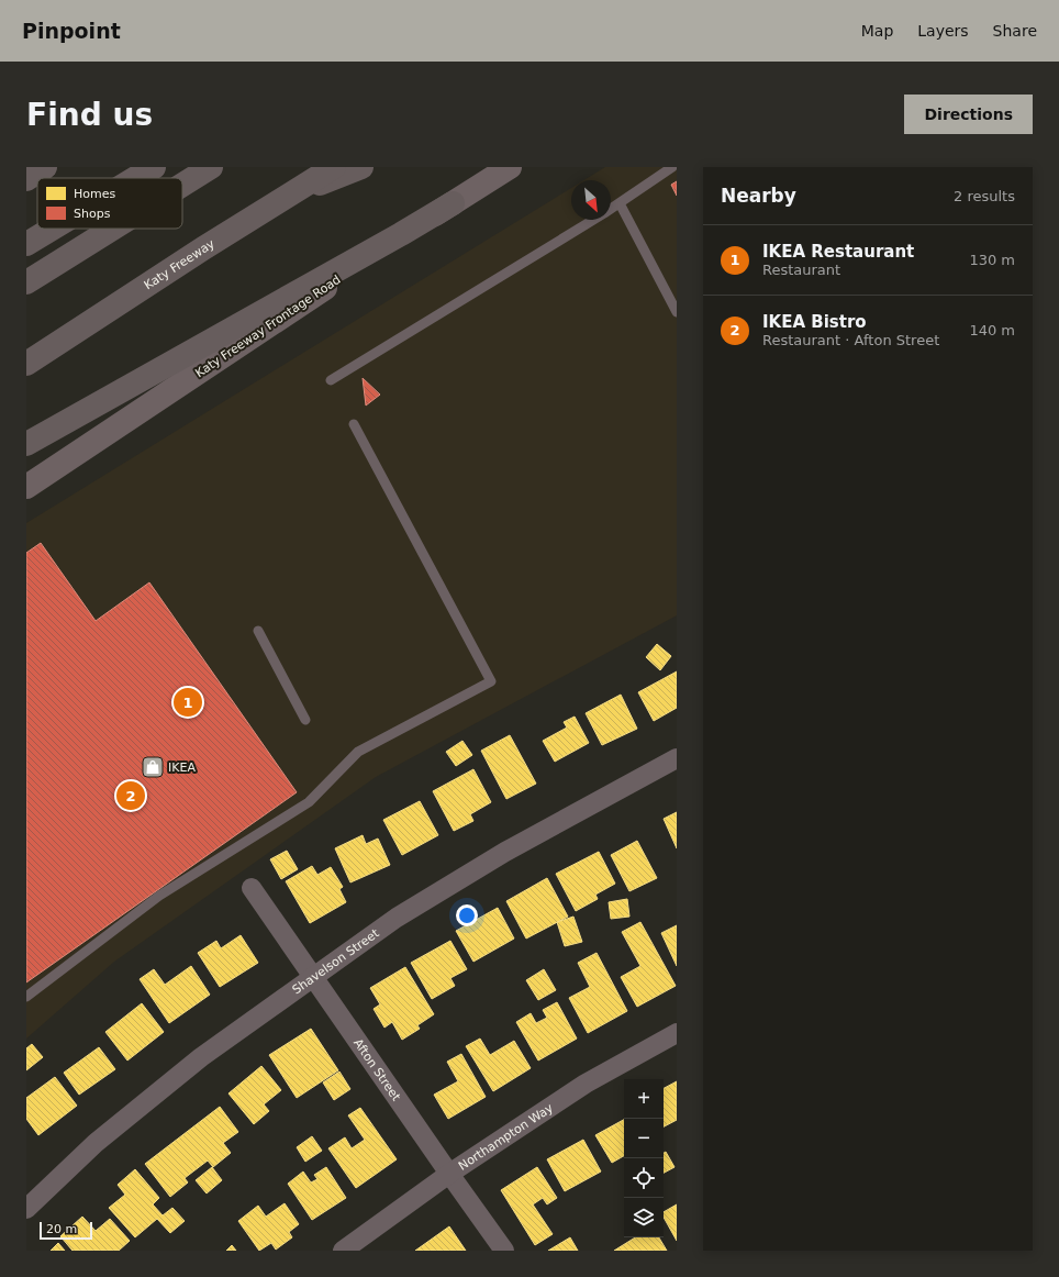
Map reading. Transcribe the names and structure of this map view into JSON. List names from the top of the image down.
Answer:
{
  "streets": {
    "highway": ["Katy Freeway"],
    "main road": ["Katy Freeway Frontage Road"],
    "street": ["Shavelson Street", "Afton Street", "Northampton Way"]
  },
  "crossings": [
    ["Shavelson Street", "Afton Street"],
    ["Afton Street", "Northampton Way"]
  ],
  "places": {
    "shop": ["IKEA"]
  },
  "legend": ["Homes", "Shops"],
  "scale_bar": "20 m",
  "north": "bottom right",
  "page": {
    "header": "Pinpoint",
    "nav": ["Map", "Layers", "Share"],
    "buttons": "Directions",
    "title": "Find us",
    "heading": ["Nearby", "2 results"],
    "list": [
      {
        "mark": "1",
        "name": "IKEA Restaurant",
        "note": "Restaurant",
        "value": "130 m"
      },
      {
        "mark": "2",
        "name": "IKEA Bistro",
        "note": "Restaurant · Afton Street",
        "value": "140 m"
      }
    ],
    "pins": ["1", "2"],
    "map_buttons": ["+", "−"],
    "scale": "20 m"
  }
}
